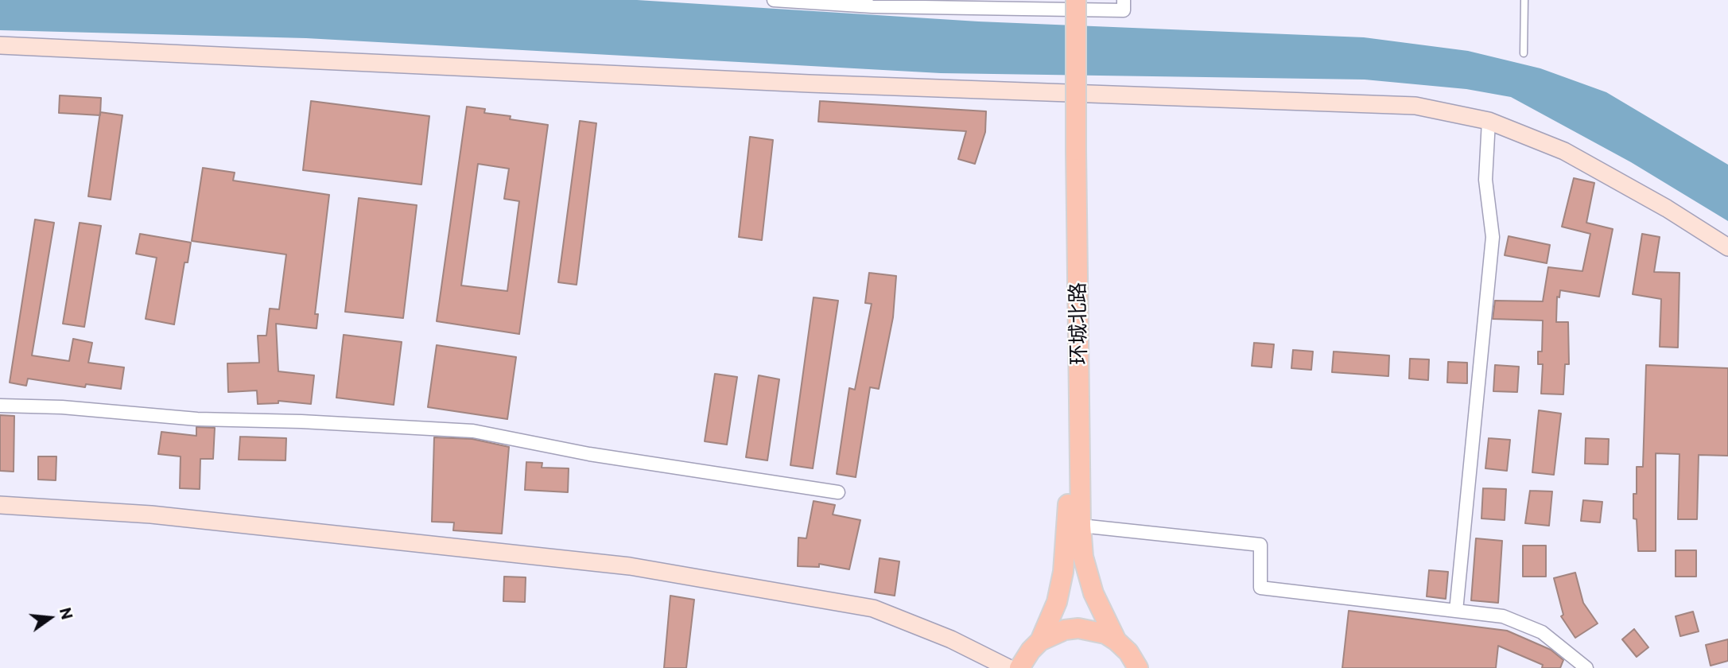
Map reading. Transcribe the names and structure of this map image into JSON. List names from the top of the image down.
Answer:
{
  "streets": {
    "main road": ["环城北路"]
  },
  "north": "right"
}
